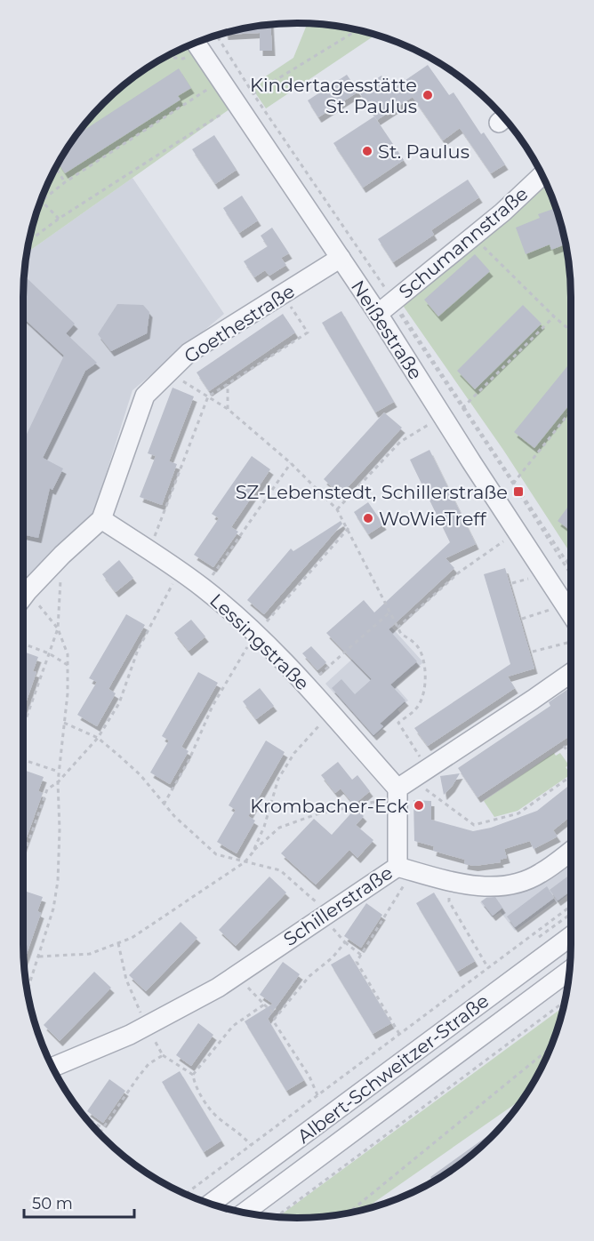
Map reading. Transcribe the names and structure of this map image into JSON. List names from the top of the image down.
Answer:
{
  "streets": {
    "street": [
      "Schumannstraße",
      "Goethestraße",
      "Neißestraße",
      "Lessingstraße",
      "Schillerstraße",
      "Albert-Schweitzer-Straße"
    ]
  },
  "crossings": [
    ["Schumannstraße", "Neißestraße"],
    ["Goethestraße", "Neißestraße"],
    ["Goethestraße", "Lessingstraße"],
    ["Lessingstraße", "Schillerstraße"]
  ],
  "places": {
    "other": [
      "Kindertagesstätte St. Paulus",
      "St. Paulus",
      "WoWieTreff",
      "Krombacher-Eck"
    ],
    "transit": ["SZ-Lebenstedt, Schillerstraße"]
  },
  "scale_bar": "50 m"
}
